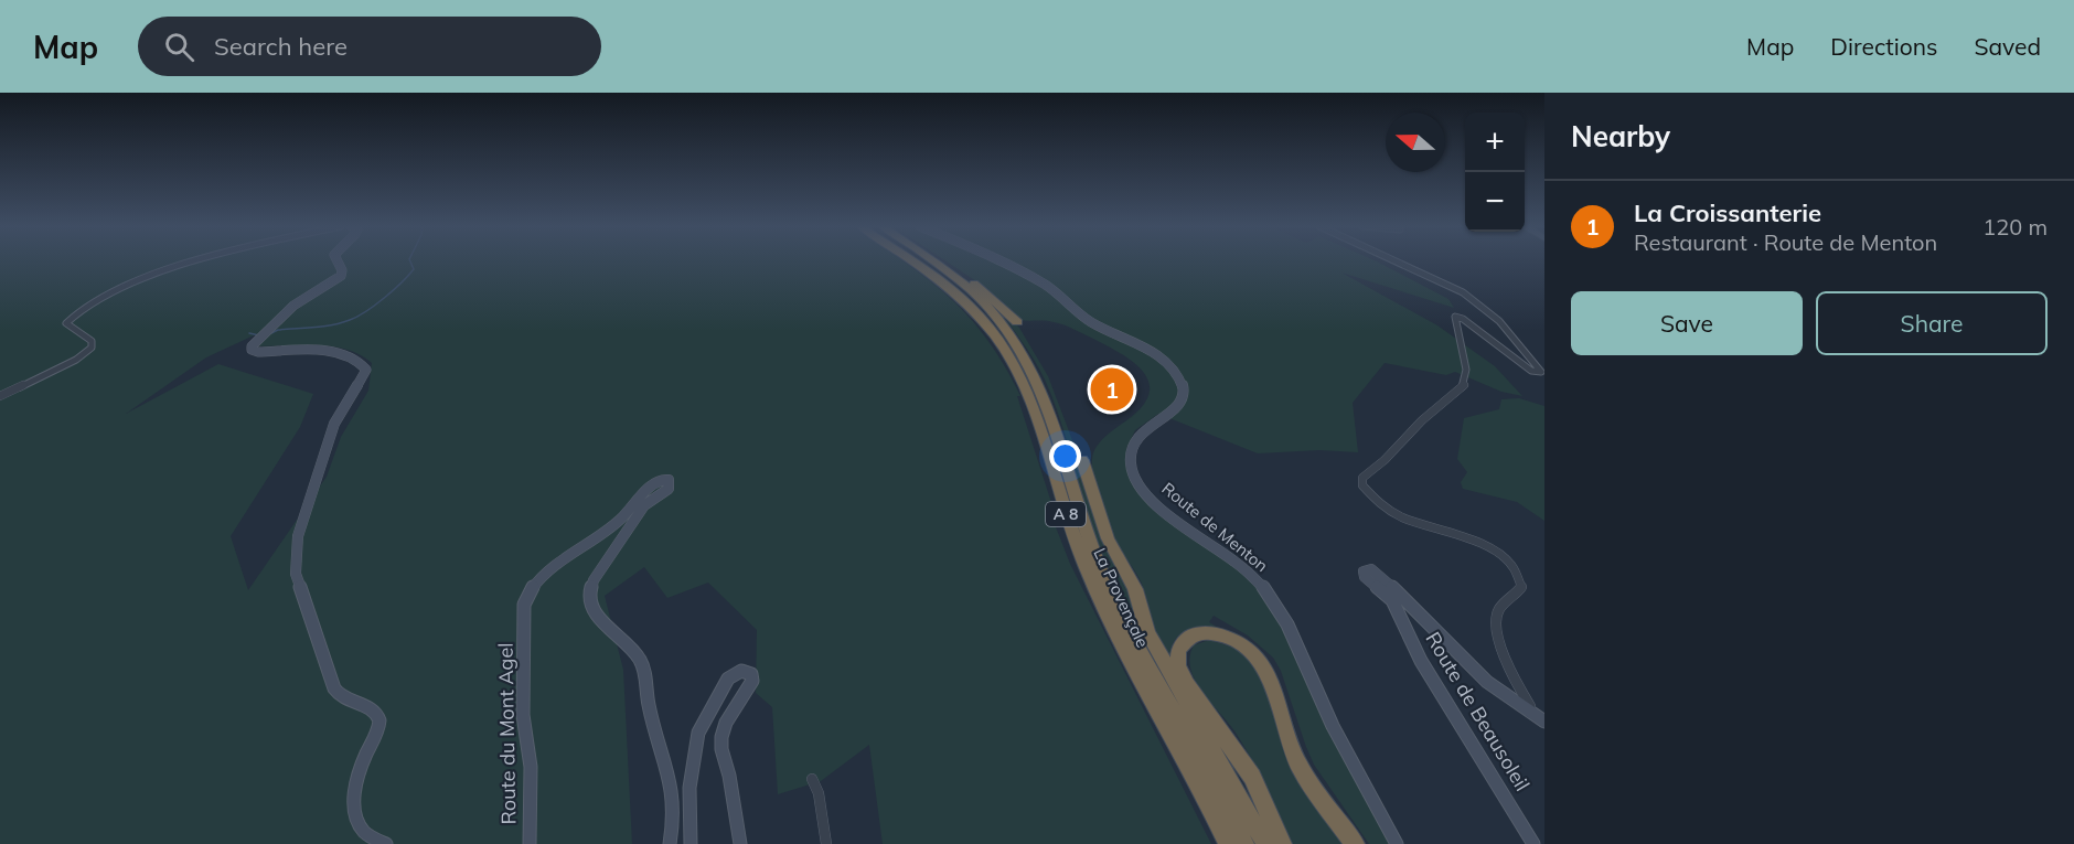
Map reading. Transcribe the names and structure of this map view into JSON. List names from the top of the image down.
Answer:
{
  "streets": {
    "highway": ["A 8", "La Provençale"],
    "street": ["Route de Menton", "Route de Beausoleil", "Route du Mont Agel"]
  },
  "north": "left",
  "page": {
    "header": "Map",
    "search": "Search here",
    "nav": ["Map", "Directions", "Saved"],
    "heading": "Nearby",
    "map_buttons": ["+", "−"],
    "list": [
      {
        "mark": "1",
        "name": "La Croissanterie",
        "note": "Restaurant · Route de Menton",
        "value": "120 m"
      }
    ],
    "buttons": ["Save", "Share"],
    "pins": "1"
  }
}
